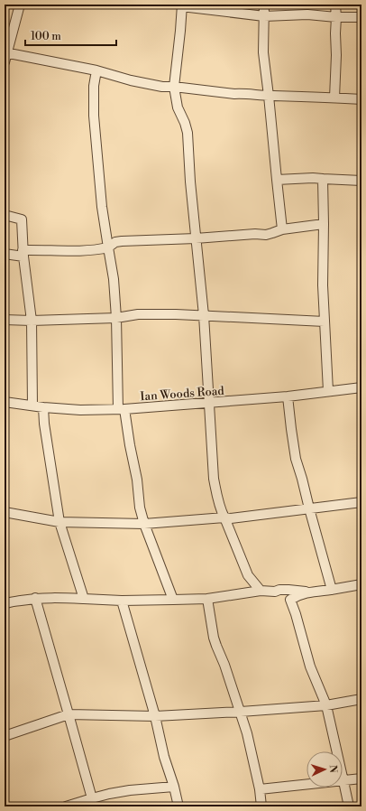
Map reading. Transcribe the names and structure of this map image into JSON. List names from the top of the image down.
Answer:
{
  "streets": {
    "street": ["Ian Woods Road"]
  },
  "scale_bar": "100 m",
  "north": "right"
}
